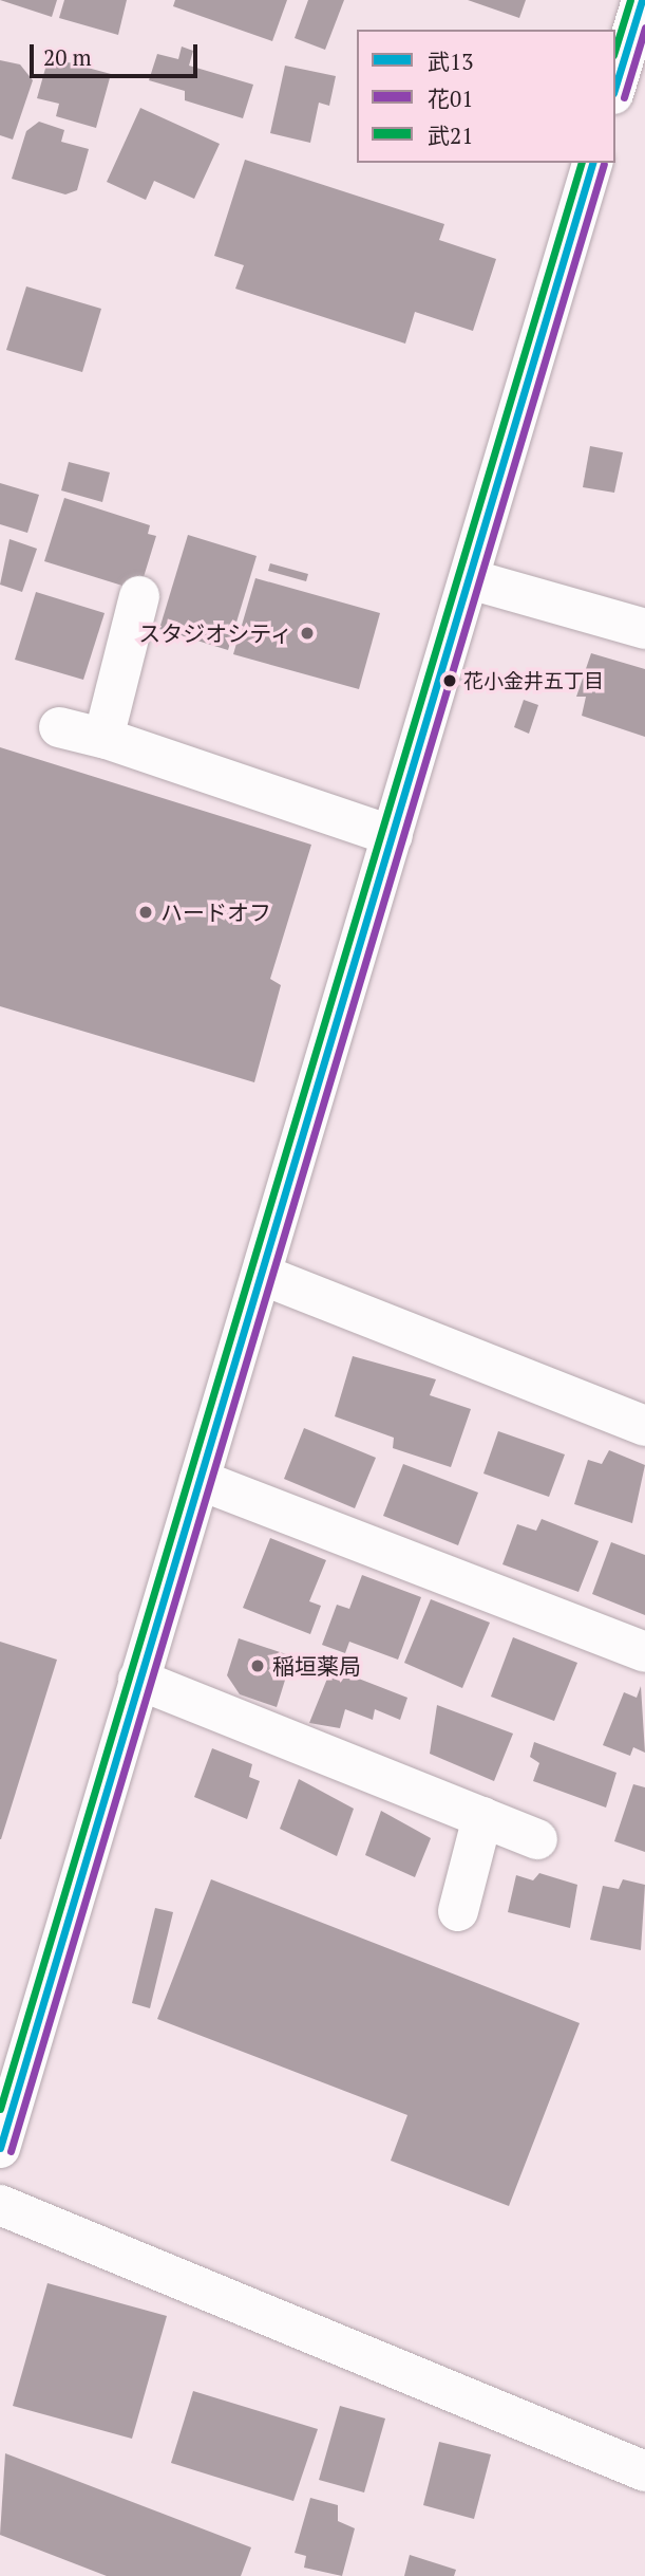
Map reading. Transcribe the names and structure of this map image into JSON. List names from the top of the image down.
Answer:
{
  "places": [
    "スタジオシティ",
    "花小金井五丁目",
    "ハードオフ",
    "稲垣薬局"
  ],
  "lines": ["transit line 武13", "transit line 武21", "transit line 花01"],
  "legend": ["武13", "花01", "武21"],
  "scale_bar": "20 m"
}
